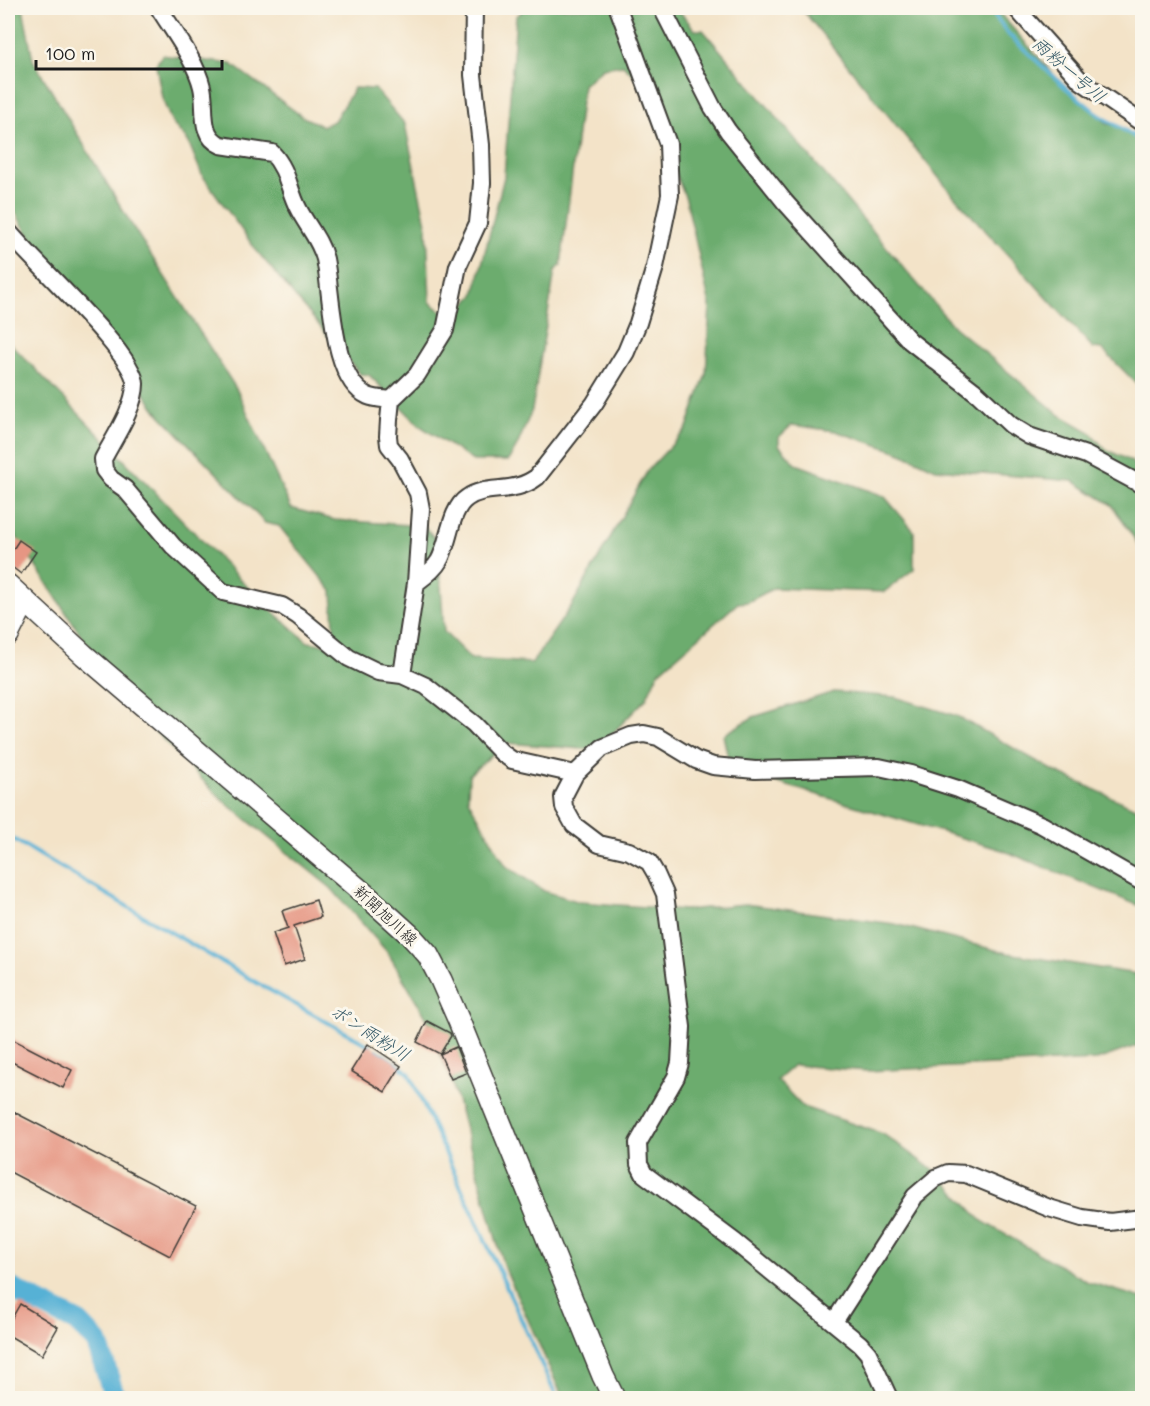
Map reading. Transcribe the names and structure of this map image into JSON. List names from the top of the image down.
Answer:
{
  "streets": {
    "main road": ["新開旭川線"]
  },
  "water": ["雨粉一号川", "ポン雨粉川"],
  "scale_bar": "100 m"
}
